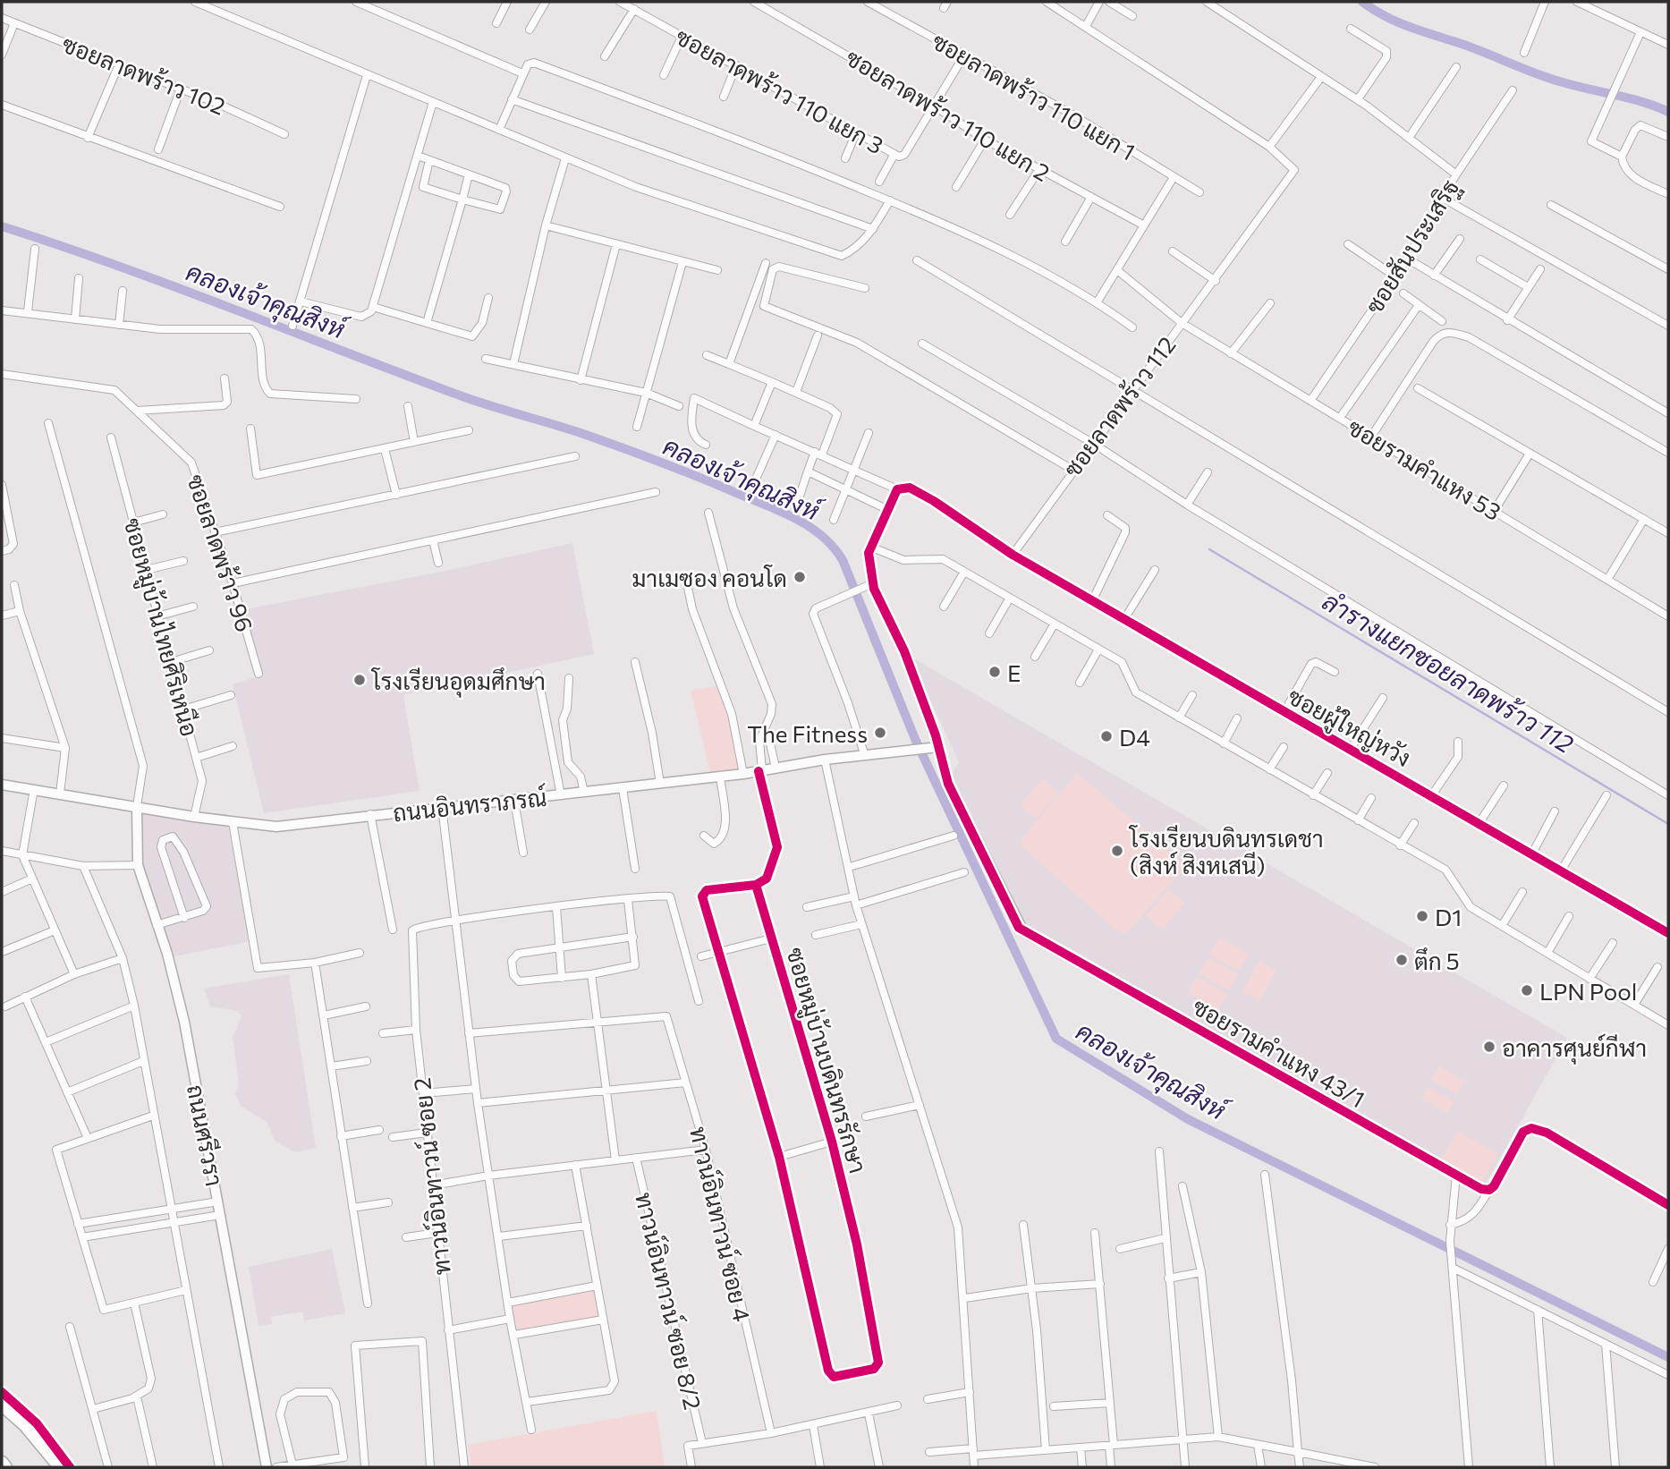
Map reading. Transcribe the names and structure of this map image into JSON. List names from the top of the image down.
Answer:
{
  "streets": {
    "street": [
      "ซอยลาดพร้าว 102",
      "ซอยลาดพร้าว 110 แยก 3",
      "ซอยลาดพร้าว 110 แยก 1",
      "ซอยลาดพร้าว 110 แยก 2",
      "ซอยสันประเสริฐ",
      "ซอยลาดพร้าว 112",
      "ซอยรามคำแหง 53",
      "ซอยลาดพร้าว 96",
      "ซอยหมู่บ้านไทยศิริเหนือ",
      "ซอยผู้ใหญ่หวัง",
      "ถนนอินทราภรณ์",
      "ซอยรามคำแหง 43/1",
      "ซอยหมู่บ้านบดินทรรักษา",
      "ถนนศรีวรา",
      "ทาวน์อินทาวน์ ซอย 2",
      "ทาวน์อินทาวน์ ซอย 4",
      "ทาวน์อินทาวน์ ซอย 8/2"
    ]
  },
  "crossings": [
    ["ซอยลาดพร้าว 110 แยก 3", "ซอยลาดพร้าว 110 แยก 1"],
    ["ซอยลาดพร้าว 110 แยก 3", "ซอยลาดพร้าว 110 แยก 2"],
    ["ซอยสันประเสริฐ", "ซอยรามคำแหง 53"],
    ["ซอยลาดพร้าว 112", "ซอยรามคำแหง 53"],
    ["ซอยลาดพร้าว 112", "ซอยผู้ใหญ่หวัง"],
    ["ซอยหมู่บ้านไทยศิริเหนือ", "ถนนอินทราภรณ์"],
    ["ถนนอินทราภรณ์", "ซอยรามคำแหง 43/1"],
    ["ถนนอินทราภรณ์", "ถนนศรีวรา"]
  ],
  "water": ["คลองเจ้าคุณสิงห์", "ลำรางแยกซอยลาดพร้าว 112"],
  "places": [
    "มาเมซอง คอนโด",
    "E",
    "โรงเรียนอุดมศึกษา",
    "The Fitness",
    "D4",
    "โรงเรียนบดินทรเดชา (สิงห์ สิงหเสนี)",
    "D1",
    "ตึก 5",
    "LPN Pool",
    "อาคารศุนย์กีฬา"
  ]
}
